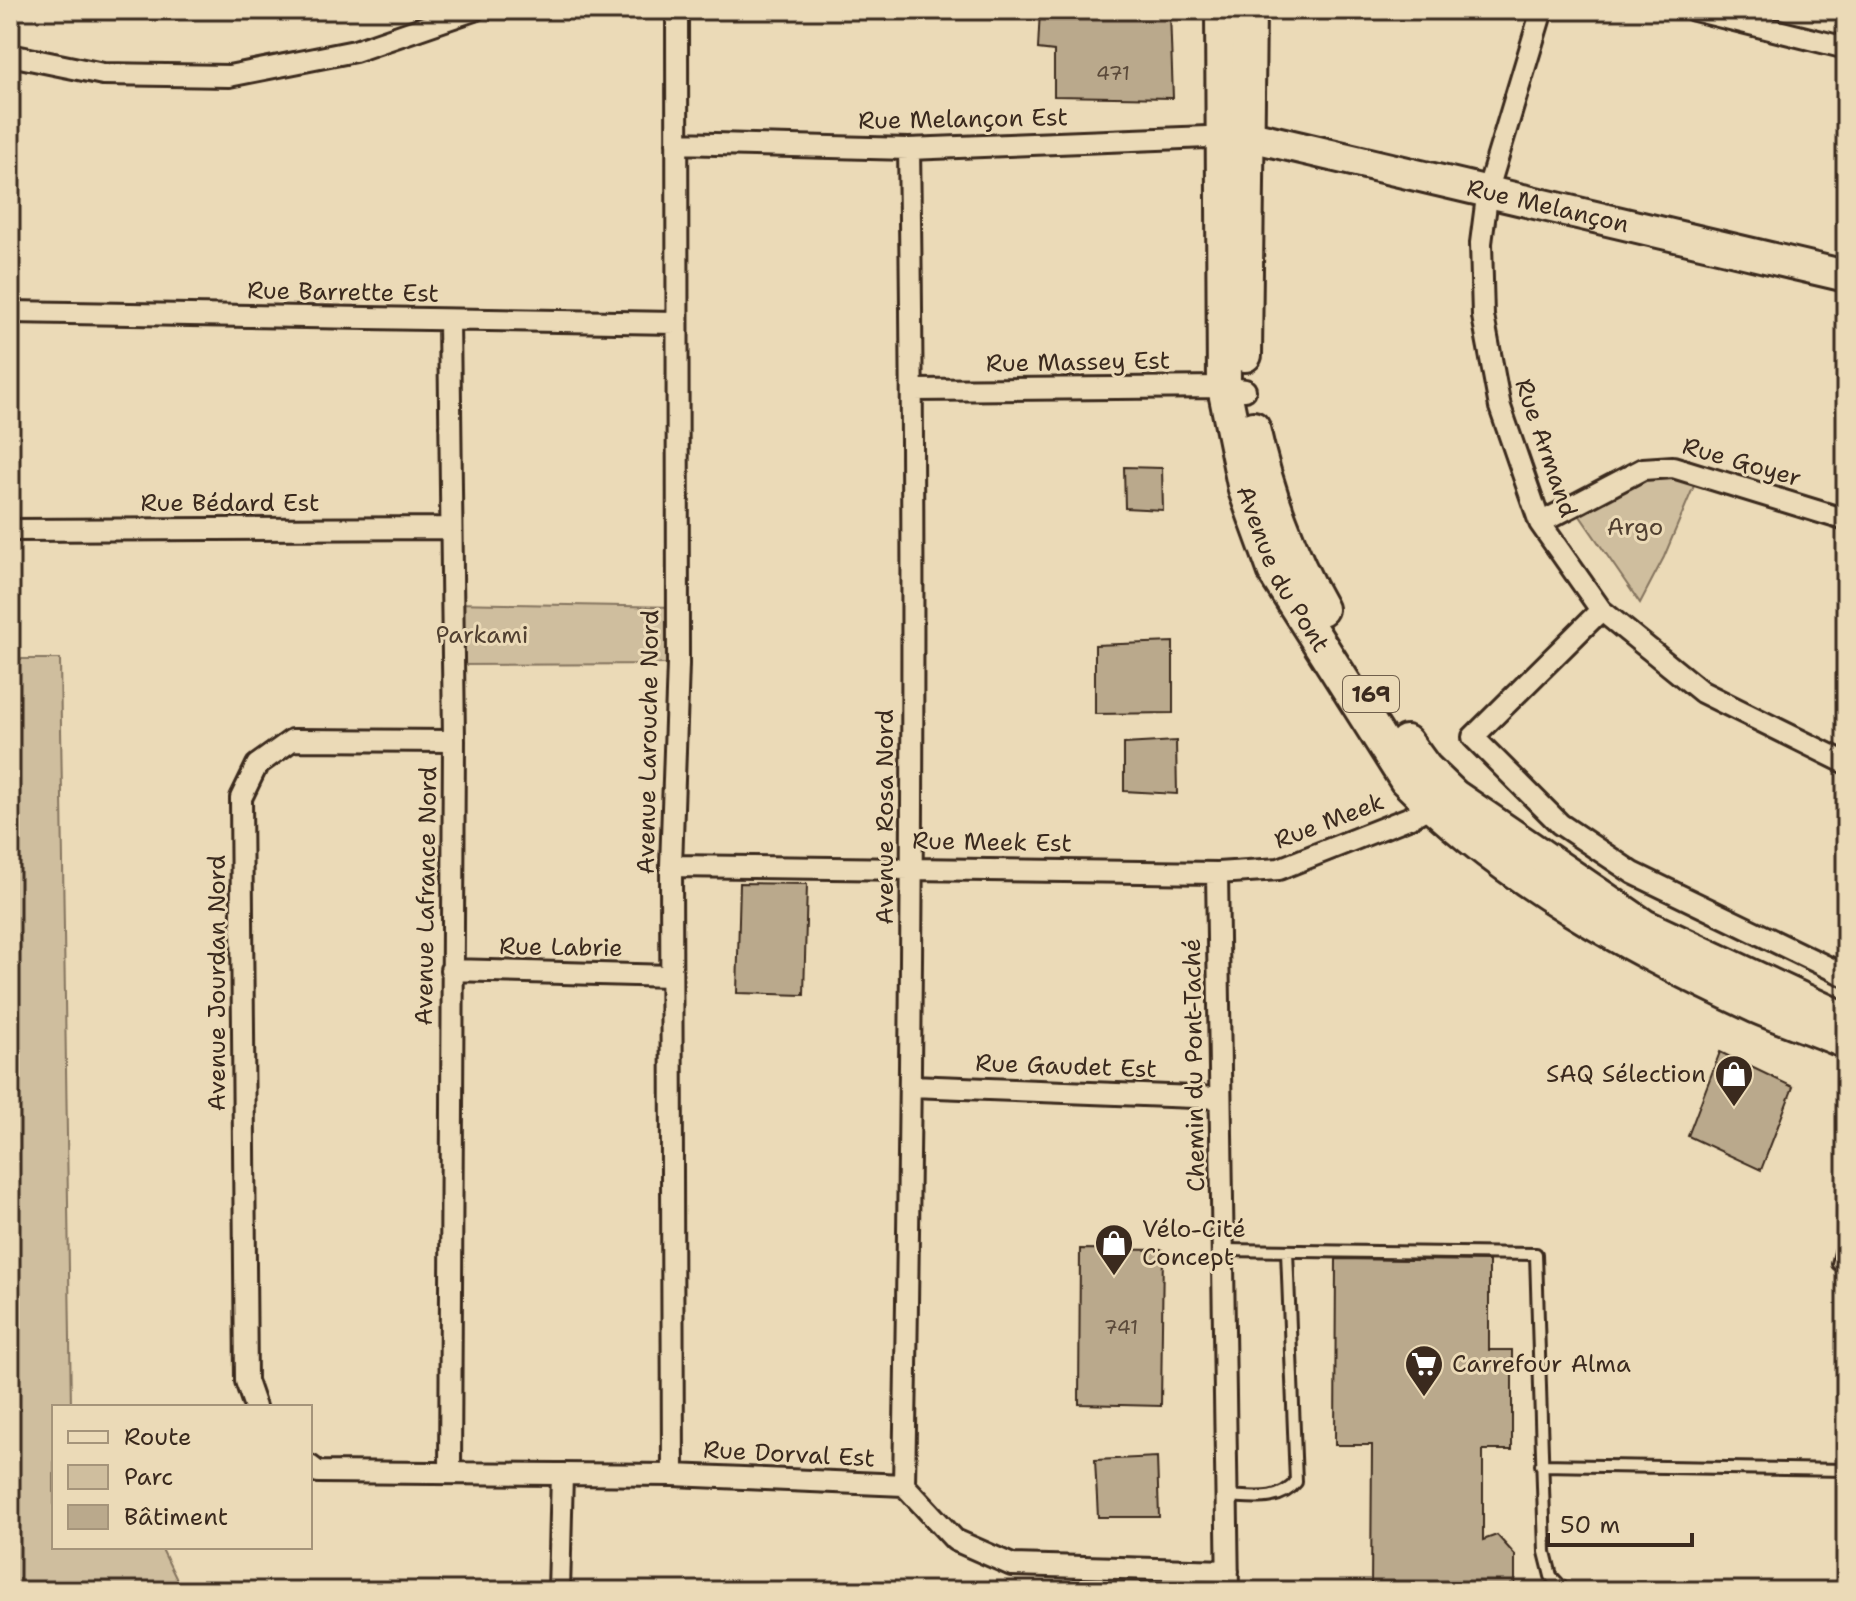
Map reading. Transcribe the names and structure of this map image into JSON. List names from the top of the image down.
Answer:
{
  "streets": {
    "main road": ["Avenue du Pont", "169"],
    "street": [
      "Rue Melançon Est",
      "Rue Melançon",
      "Rue Barrette Est",
      "Rue Massey Est",
      "Rue Armand",
      "Rue Goyer",
      "Rue Bédard Est",
      "Avenue Larouche Nord",
      "Avenue Rosa Nord",
      "Rue Meek",
      "Rue Meek Est",
      "Avenue Lafrance Nord",
      "Rue Labrie",
      "Avenue Jourdan Nord",
      "Chemin du Pont-Taché",
      "Rue Gaudet Est",
      "Rue Dorval Est"
    ]
  },
  "crossings": [
    ["Rue Melançon Est", "Rue Melançon"],
    ["Rue Melançon Est", "Avenue du Pont"],
    ["Rue Melançon Est", "Avenue Larouche Nord"],
    ["Rue Melançon Est", "Avenue Rosa Nord"],
    ["Rue Melançon", "Rue Armand"],
    ["Rue Melançon", "Avenue du Pont"],
    ["Rue Barrette Est", "Avenue Larouche Nord"],
    ["Rue Barrette Est", "Avenue Lafrance Nord"],
    ["Rue Massey Est", "Avenue du Pont"],
    ["Rue Massey Est", "Avenue Rosa Nord"],
    ["Rue Armand", "Rue Goyer"],
    ["Rue Bédard Est", "Avenue Lafrance Nord"],
    ["Avenue du Pont", "Rue Meek"],
    ["Avenue Larouche Nord", "Rue Meek Est"],
    ["Avenue Larouche Nord", "Rue Labrie"],
    ["Avenue Larouche Nord", "Rue Dorval Est"],
    ["Avenue Rosa Nord", "Rue Meek Est"],
    ["Avenue Rosa Nord", "Rue Gaudet Est"],
    ["Avenue Rosa Nord", "Rue Dorval Est"],
    ["Rue Meek", "Rue Meek Est"],
    ["Rue Meek", "Chemin du Pont-Taché"],
    ["Rue Meek Est", "Chemin du Pont-Taché"],
    ["Avenue Lafrance Nord", "Rue Labrie"],
    ["Avenue Lafrance Nord", "Avenue Jourdan Nord"],
    ["Avenue Lafrance Nord", "Rue Dorval Est"],
    ["Chemin du Pont-Taché", "Rue Gaudet Est"],
    ["Chemin du Pont-Taché", "Rue Dorval Est"]
  ],
  "parks": ["Argo", "Parkami"],
  "places": {
    "shop": ["SAQ Sélection", "Vélo-Cité Concept"],
    "supermarket": ["Carrefour Alma"]
  },
  "house_numbers": ["471", "741"],
  "legend": ["Route", "Parc", "Bâtiment"],
  "scale_bar": "50 m"
}
